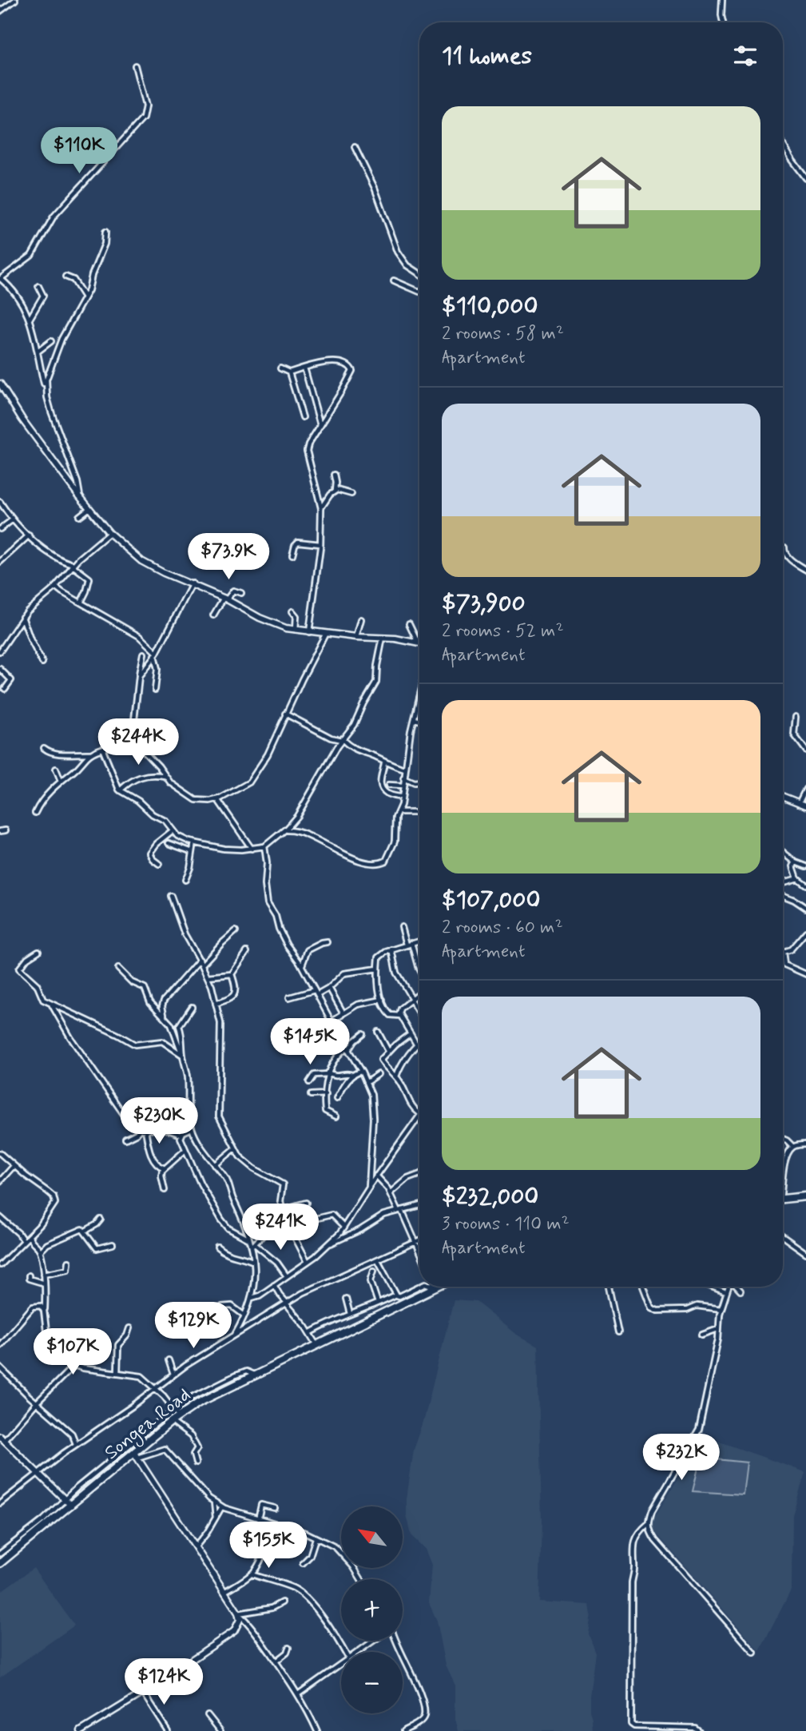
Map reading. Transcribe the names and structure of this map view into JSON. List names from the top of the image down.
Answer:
{
  "streets": {
    "highway": ["Songea Road"]
  },
  "north": "top left",
  "page": {
    "heading": "11 homes",
    "list": [
      {
        "name": "$110,000",
        "note": "2 rooms · 58 m² · Apartment"
      },
      {
        "name": "$73,900",
        "note": "2 rooms · 52 m² · Apartment"
      },
      {
        "name": "$107,000",
        "note": "2 rooms · 60 m² · Apartment"
      },
      {
        "name": "$232,000",
        "note": "3 rooms · 110 m² · Apartment"
      }
    ],
    "price": [
      "$110K",
      "$73.9K",
      "$244K",
      "$145K",
      "$230K",
      "$241K",
      "$129K",
      "$107K",
      "$232K",
      "$155K",
      "$124K"
    ],
    "map_buttons": ["+", "−"]
  }
}
